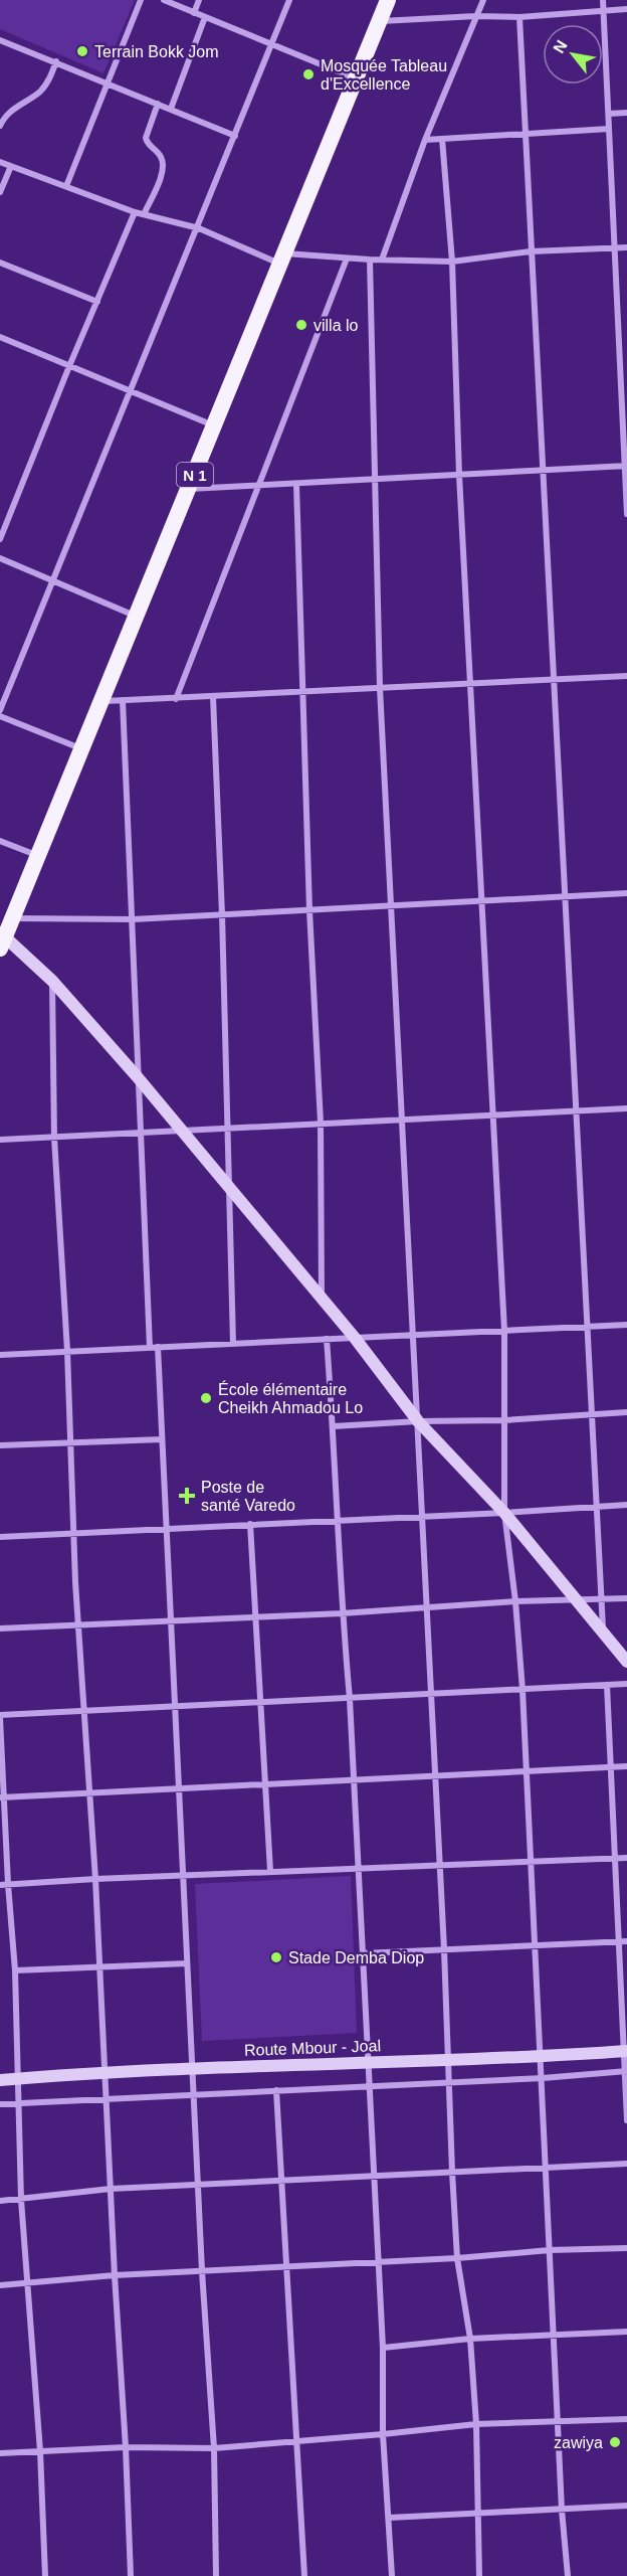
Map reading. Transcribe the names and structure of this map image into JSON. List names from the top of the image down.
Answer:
{
  "streets": {
    "highway": ["N 1"],
    "main road": ["Route Mbour - Joal"]
  },
  "places": {
    "other": [
      "Terrain Bokk Jom",
      "Mosquée Tableau d'Excellence",
      "villa lo",
      "École élémentaire Cheikh Ahmadou Lo",
      "Stade Demba Diop",
      "zawiya"
    ],
    "health": ["Poste de santé Varedo"]
  },
  "north": "top left"
}
